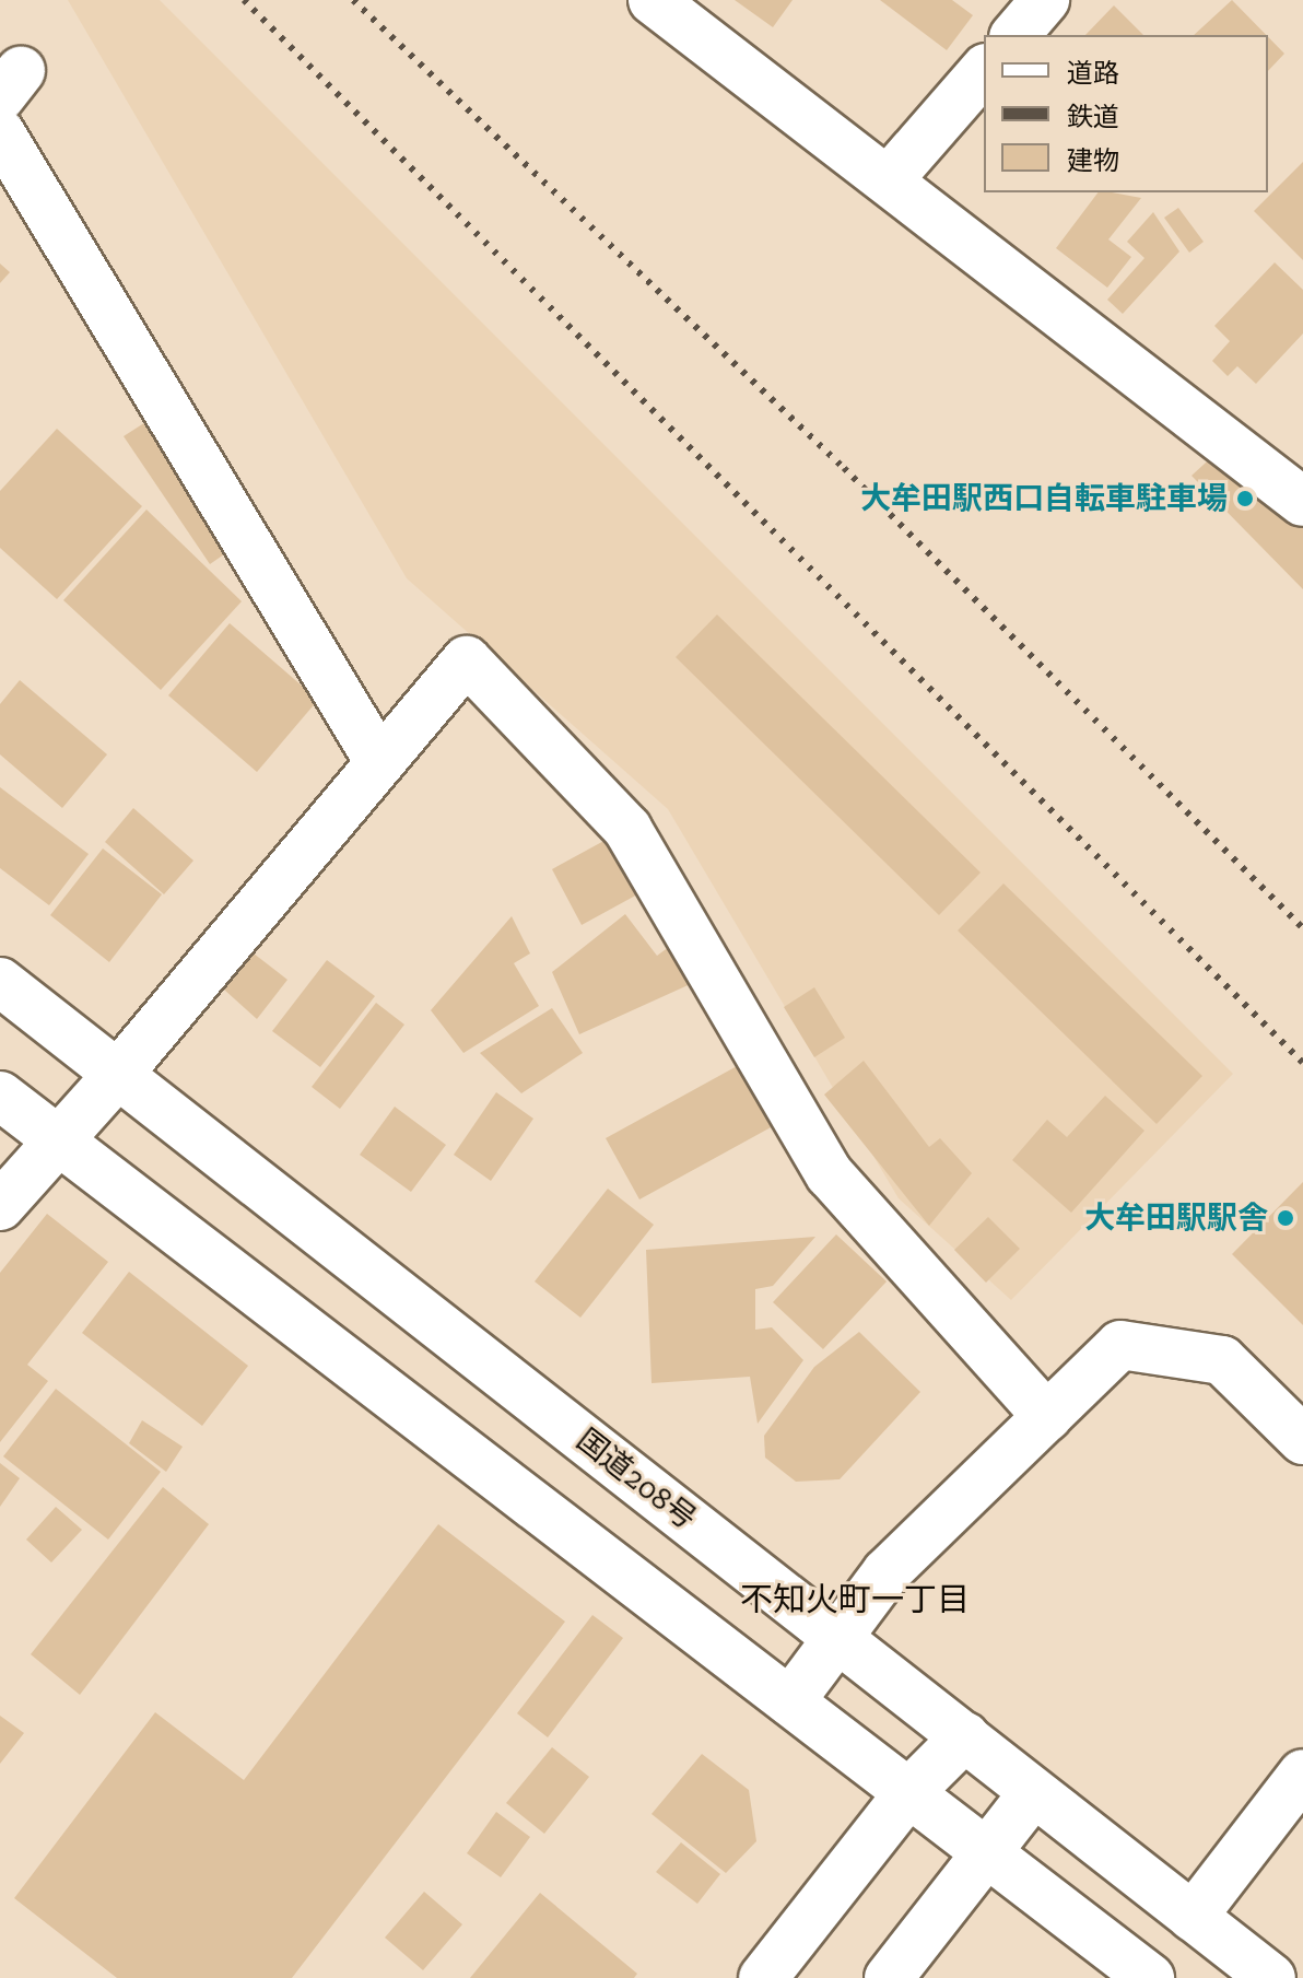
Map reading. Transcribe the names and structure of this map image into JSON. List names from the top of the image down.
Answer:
{
  "streets": {
    "main road": ["国道208号"]
  },
  "districts": ["不知火町一丁目"],
  "places": ["大牟田駅西口自転車駐車場", "大牟田駅駅舎"],
  "legend": ["道路", "鉄道", "建物"]
}
